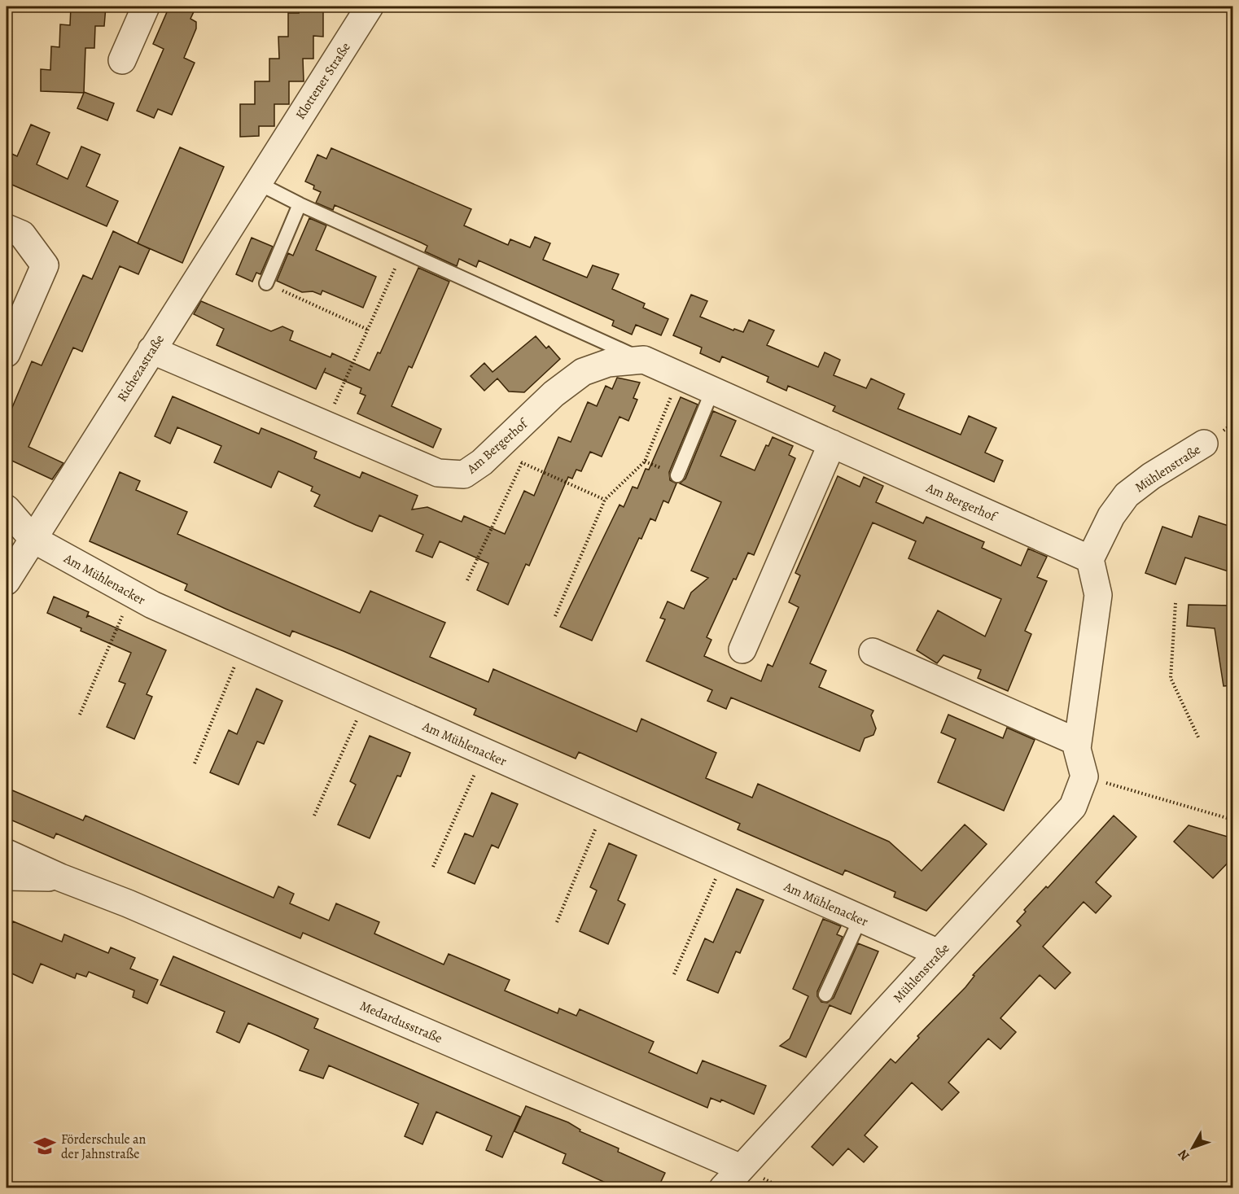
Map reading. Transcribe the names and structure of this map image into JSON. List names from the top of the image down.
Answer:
{
  "streets": {
    "street": [
      "Klottener Straße",
      "Richezastraße",
      "Am Bergerhof",
      "Mühlenstraße",
      "Am Mühlenacker",
      "Medardusstraße"
    ]
  },
  "crossings": [
    ["Klottener Straße", "Richezastraße"],
    ["Richezastraße", "Am Bergerhof"],
    ["Richezastraße", "Am Mühlenacker"],
    ["Am Bergerhof", "Mühlenstraße"],
    ["Mühlenstraße", "Am Mühlenacker"],
    ["Mühlenstraße", "Medardusstraße"]
  ],
  "places": {
    "school or university": ["Förderschule an der Jahnstraße"]
  },
  "north": "bottom left"
}
